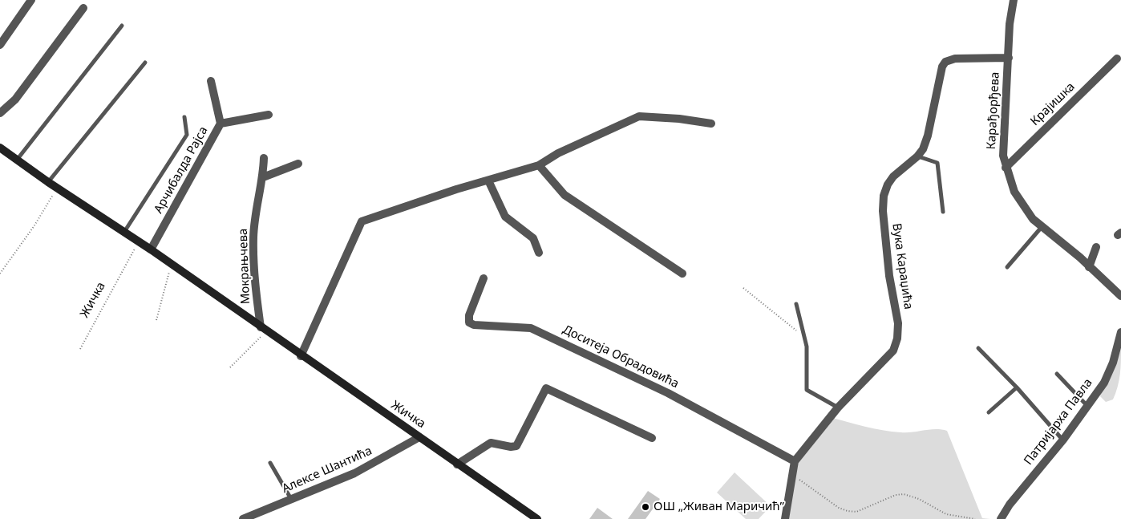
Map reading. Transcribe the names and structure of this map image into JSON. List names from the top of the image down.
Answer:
{
  "streets": {
    "main road": ["Жичка"],
    "street": [
      "Крајишка",
      "Карађорђева",
      "Арчибалда Рајса",
      "Мокрањчева",
      "Вука Караџића",
      "Доситеја Обрадовића",
      "Патријарха Павла",
      "Алексе Шантића"
    ]
  },
  "crossings": [
    ["Крајишка", "Карађорђева"],
    ["Карађорђева", "Вука Караџића"],
    ["Арчибалда Рајса", "Жичка"],
    ["Мокрањчева", "Жичка"],
    ["Вука Караџића", "Доситеја Обрадовића"],
    ["Жичка", "Алексе Шантића"]
  ],
  "places": ["ОШ „Живан Маричић”"]
}
